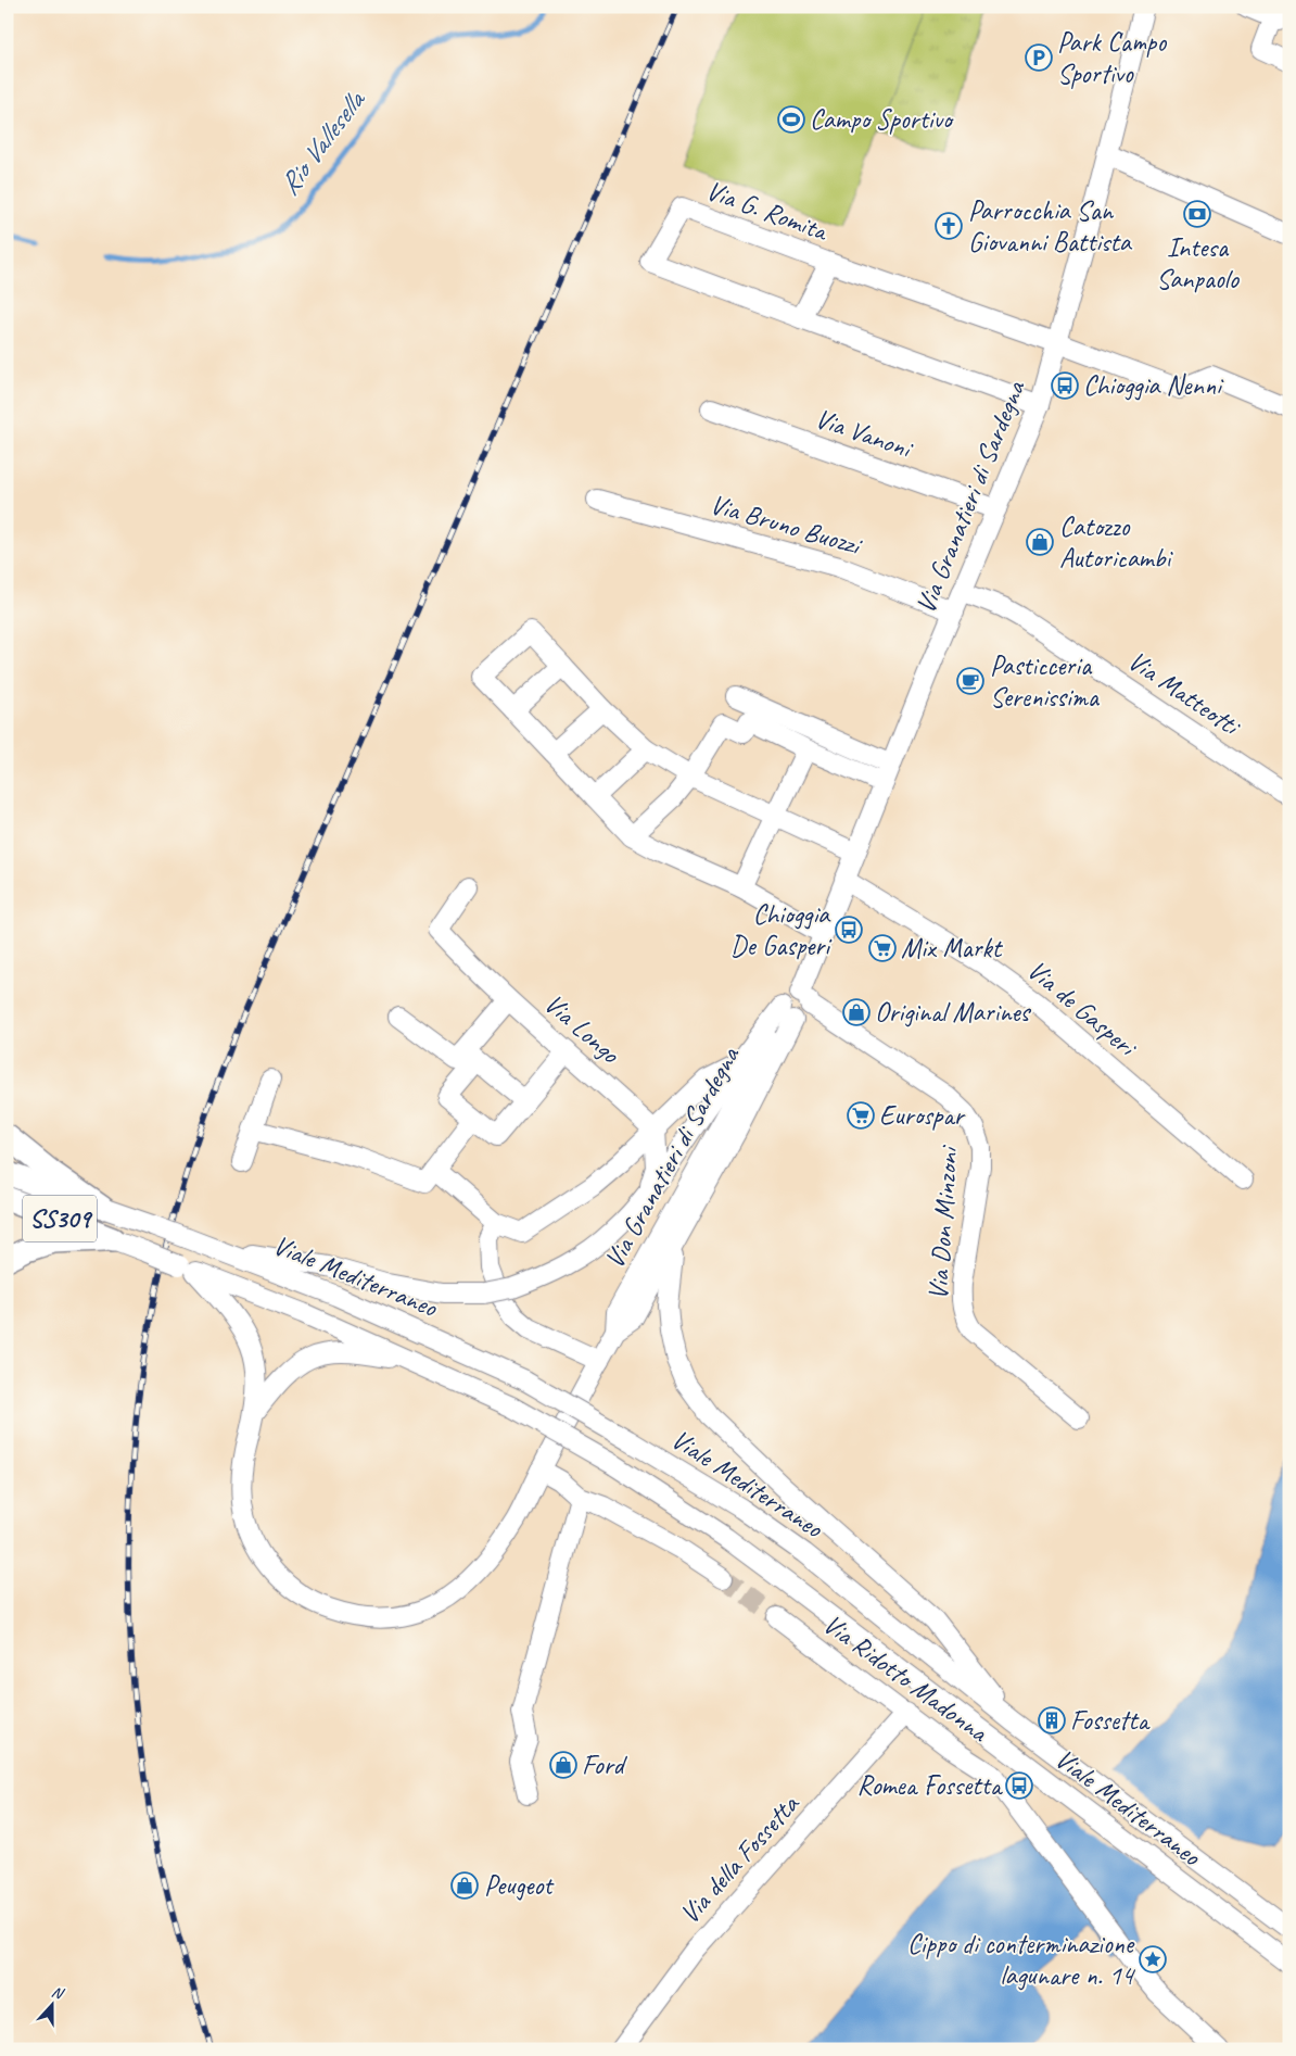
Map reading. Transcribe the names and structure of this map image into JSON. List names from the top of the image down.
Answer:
{
  "streets": {
    "main road": ["SS309"],
    "street": [
      "Via G. Romita",
      "Via Vanoni",
      "Via Granatieri di Sardegna",
      "Via Bruno Buozzi",
      "Via Matteotti",
      "Via de Gasperi",
      "Via Longo",
      "Via Don Minzoni",
      "Viale Mediterraneo",
      "Via Ridotto Madonna",
      "Via della Fossetta"
    ]
  },
  "crossings": [
    ["Via G. Romita", "Via Granatieri di Sardegna"],
    ["Via Vanoni", "Via Granatieri di Sardegna"],
    ["Via Granatieri di Sardegna", "Via Bruno Buozzi"],
    ["Via Granatieri di Sardegna", "Via Matteotti"],
    ["Via Granatieri di Sardegna", "Via de Gasperi"],
    ["Via Granatieri di Sardegna", "Via Don Minzoni"],
    ["SS309", "Viale Mediterraneo"],
    ["Via Ridotto Madonna", "Via della Fossetta"]
  ],
  "water": ["Rio Vallesella"],
  "places": {
    "parking": ["Park Campo Sportivo"],
    "sports": ["Campo Sportivo"],
    "bank": ["Intesa Sanpaolo"],
    "church": ["Parrocchia San Giovanni Battista"],
    "bus stop": ["Chioggia Nenni", "Chioggia De Gasperi", "Romea Fossetta"],
    "shop": [
      "Catozzo Autoricambi",
      "Original Marines",
      "Ford",
      "Peugeot"
    ],
    "cafe": ["Pasticceria Serenissima"],
    "supermarket": ["Mix Markt", "Eurospar"],
    "building": ["Fossetta"],
    "place": ["Cippo di conterminazione lagunare n. 14"]
  },
  "north": "top"
}
